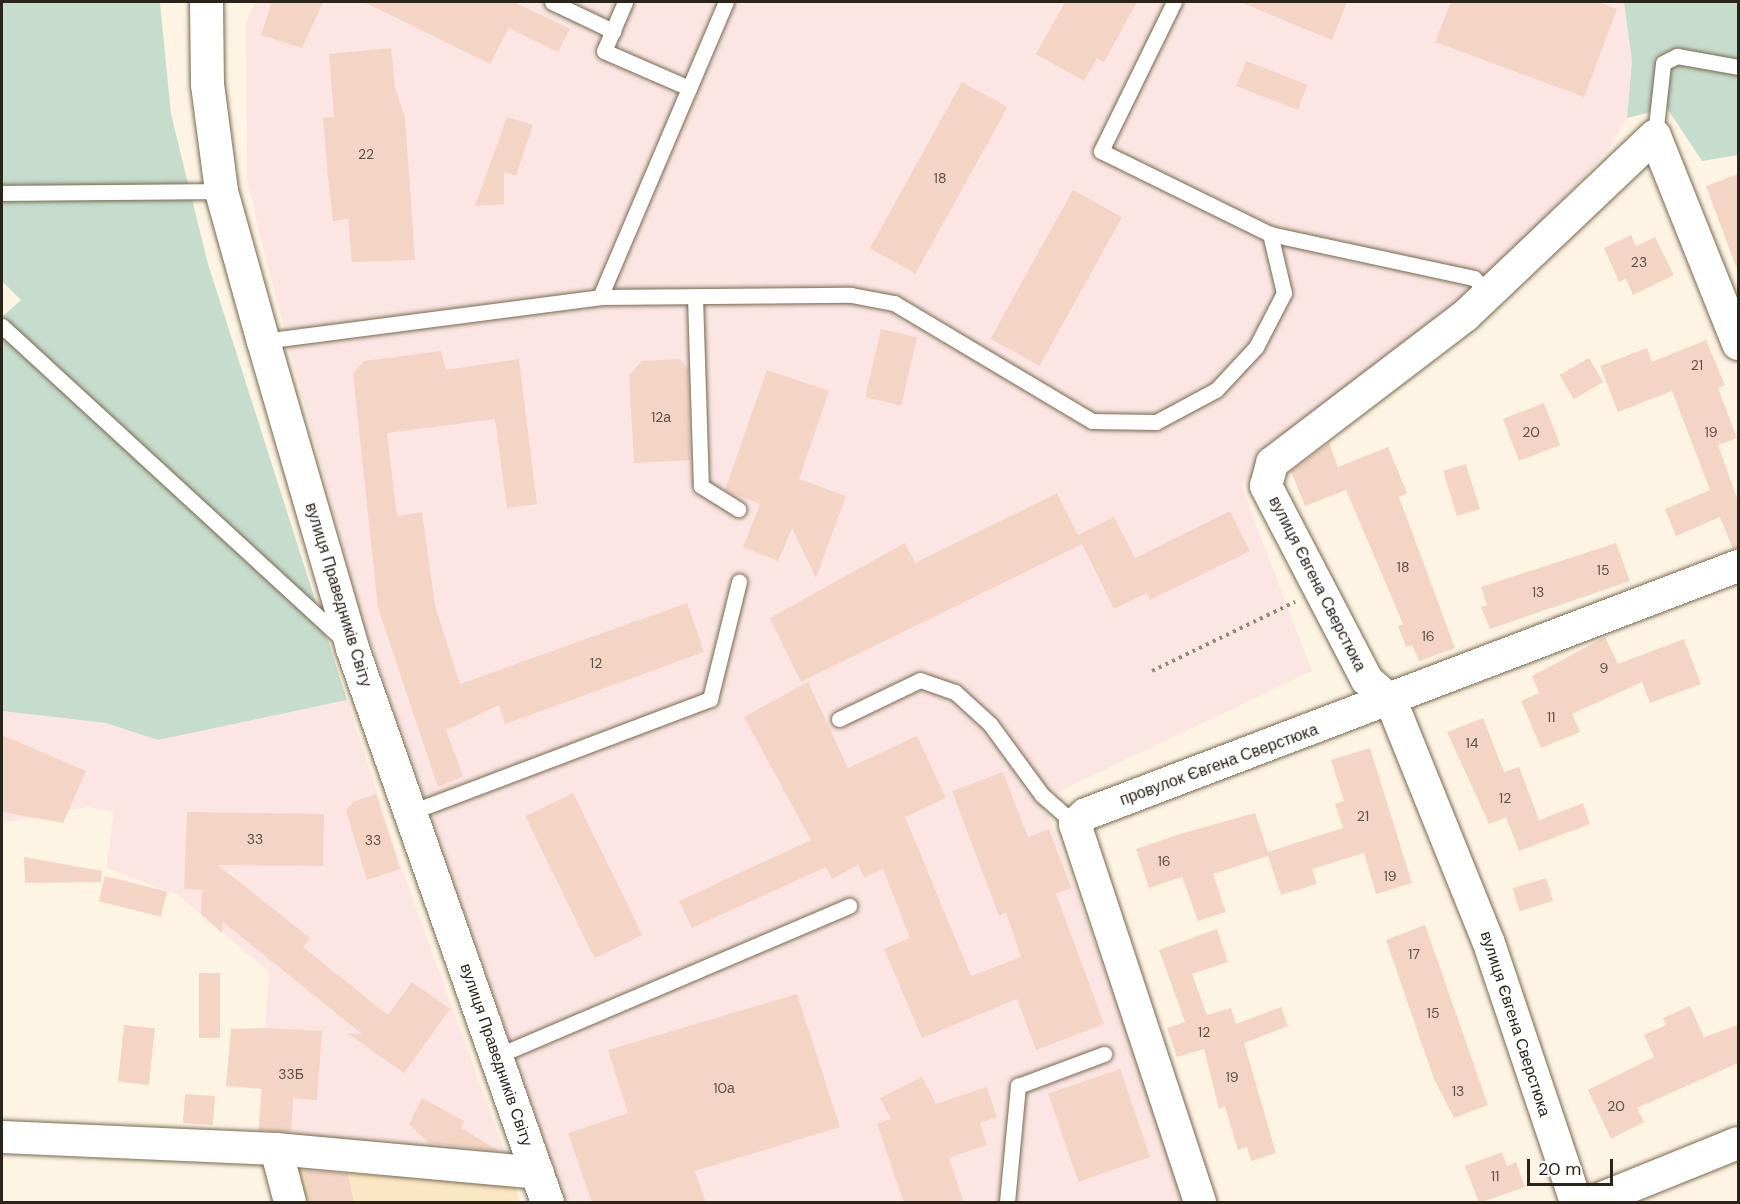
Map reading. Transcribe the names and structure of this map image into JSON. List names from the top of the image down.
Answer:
{
  "streets": {
    "main road": ["вулиця Праведників Світу"],
    "street": ["вулиця Євгена Сверстюка", "провулок Євгена Сверстюка"]
  },
  "crossings": [
    ["вулиця Євгена Сверстюка", "провулок Євгена Сверстюка"]
  ],
  "house_numbers": [
    "22",
    "18",
    "23",
    "21",
    "12а",
    "20",
    "19",
    "18",
    "15",
    "13",
    "16",
    "12",
    "9",
    "11",
    "14",
    "12",
    "21",
    "33",
    "33",
    "16",
    "19",
    "17",
    "15",
    "12",
    "33Б",
    "19",
    "10а",
    "13",
    "20",
    "11"
  ],
  "scale_bar": "20 m"
}
